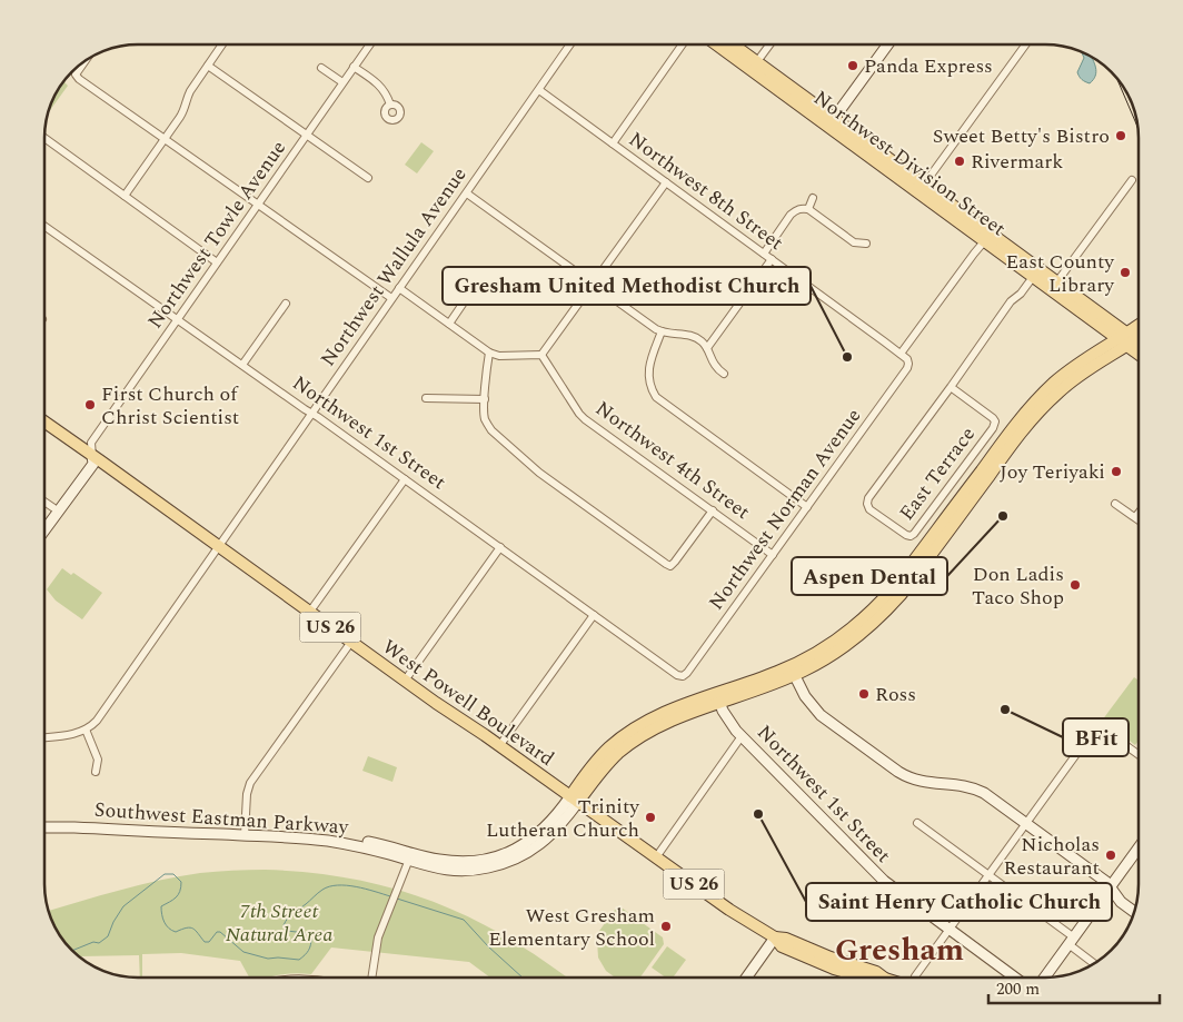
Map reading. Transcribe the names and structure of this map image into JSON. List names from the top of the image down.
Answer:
{
  "streets": {
    "main road": ["Northwest Division Street", "US 26", "West Powell Boulevard"],
    "street": [
      "Northwest 8th Street",
      "Northwest Towle Avenue",
      "Northwest Wallula Avenue",
      "Northwest 1st Street",
      "Northwest 4th Street",
      "East Terrace",
      "Northwest Norman Avenue",
      "Southwest Eastman Parkway"
    ]
  },
  "crossings": [
    ["Northwest Division Street", "East Terrace"],
    ["Northwest Division Street", "Northwest Norman Avenue"],
    ["Northwest 8th Street", "Northwest Wallula Avenue"],
    ["Northwest 8th Street", "Northwest Norman Avenue"],
    ["Northwest Towle Avenue", "Northwest 1st Street"],
    ["Northwest Towle Avenue", "West Powell Boulevard"],
    ["Northwest Wallula Avenue", "Northwest 1st Street"],
    ["Northwest Wallula Avenue", "West Powell Boulevard"],
    ["Northwest 1st Street", "Northwest Norman Avenue"],
    ["Northwest 4th Street", "Northwest Norman Avenue"],
    ["West Powell Boulevard", "Southwest Eastman Parkway"]
  ],
  "districts": ["Gresham"],
  "parks": ["7th Street Natural Area"],
  "places": [
    "Panda Express",
    "Sweet Betty's Bistro",
    "Rivermark",
    "East County Library",
    "Gresham United Methodist Church",
    "First Church of Christ Scientist",
    "Joy Teriyaki",
    "Aspen Dental",
    "Don Ladis Taco Shop",
    "Ross",
    "BFit",
    "Saint Henry Catholic Church",
    "Trinity Lutheran Church",
    "Nicholas Restaurant",
    "West Gresham Elementary School"
  ],
  "scale_bar": "200 m"
}
